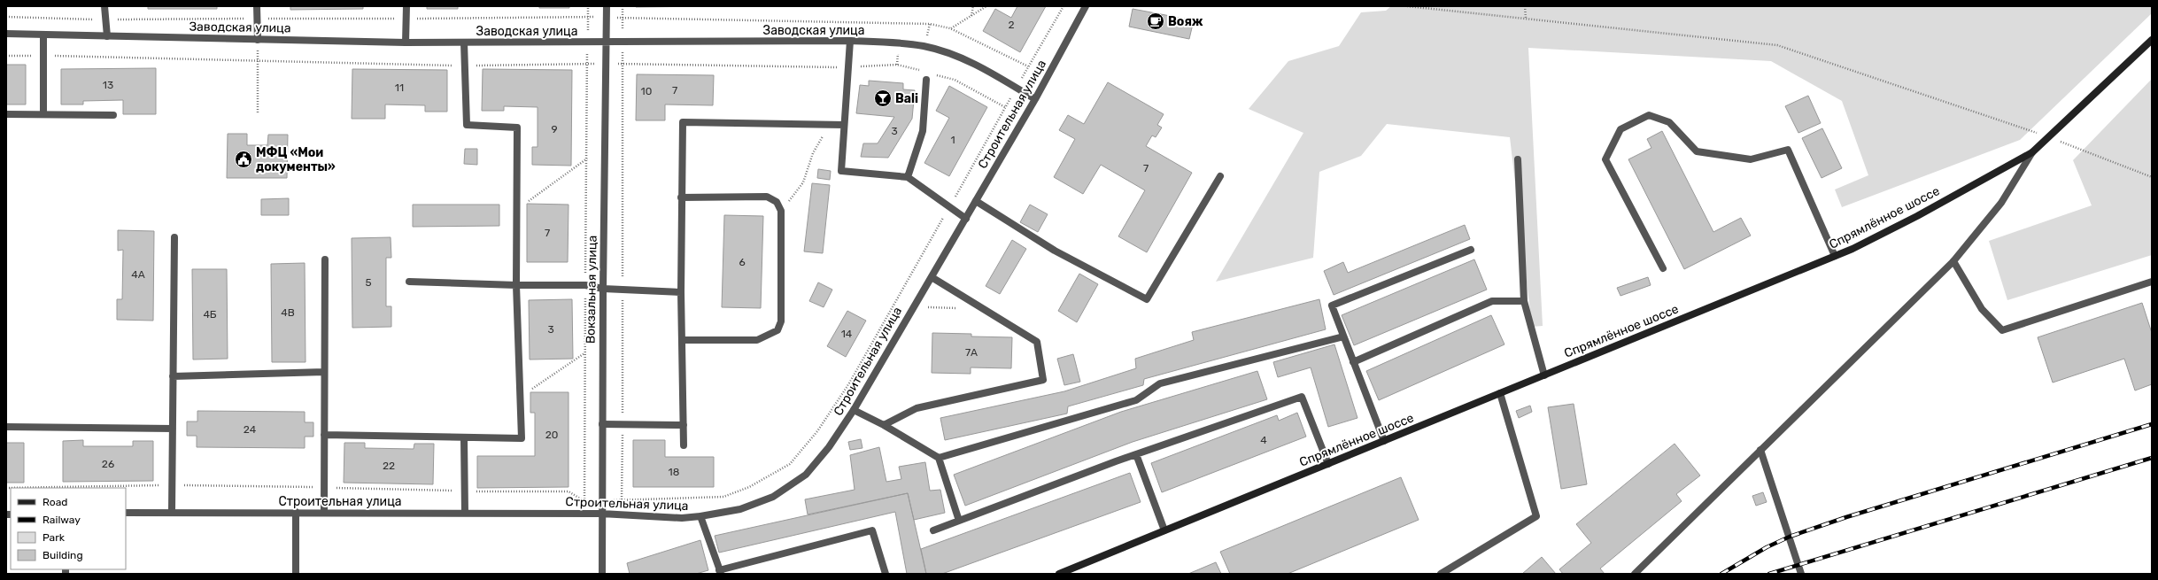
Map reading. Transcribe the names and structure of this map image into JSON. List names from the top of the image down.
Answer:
{
  "streets": {
    "main road": ["Спрямлённое шоссе"],
    "street": ["Заводская улица", "Строительная улица", "Вокзальная улица"]
  },
  "crossings": [
    ["Заводская улица", "Строительная улица"],
    ["Заводская улица", "Вокзальная улица"],
    ["Строительная улица", "Вокзальная улица"]
  ],
  "places": {
    "cafe": ["Вояж"],
    "bar": ["Bali"],
    "public building": ["МФЦ «Мои документы»"]
  },
  "house_numbers": [
    "2",
    "13",
    "11",
    "7",
    "10",
    "9",
    "3",
    "1",
    "7",
    "7",
    "6",
    "4А",
    "5",
    "4В",
    "4Б",
    "3",
    "14",
    "7А",
    "24",
    "20",
    "4",
    "26",
    "22",
    "18"
  ],
  "legend": [
    "Road",
    "Railway",
    "Park",
    "Building"
  ]
}
